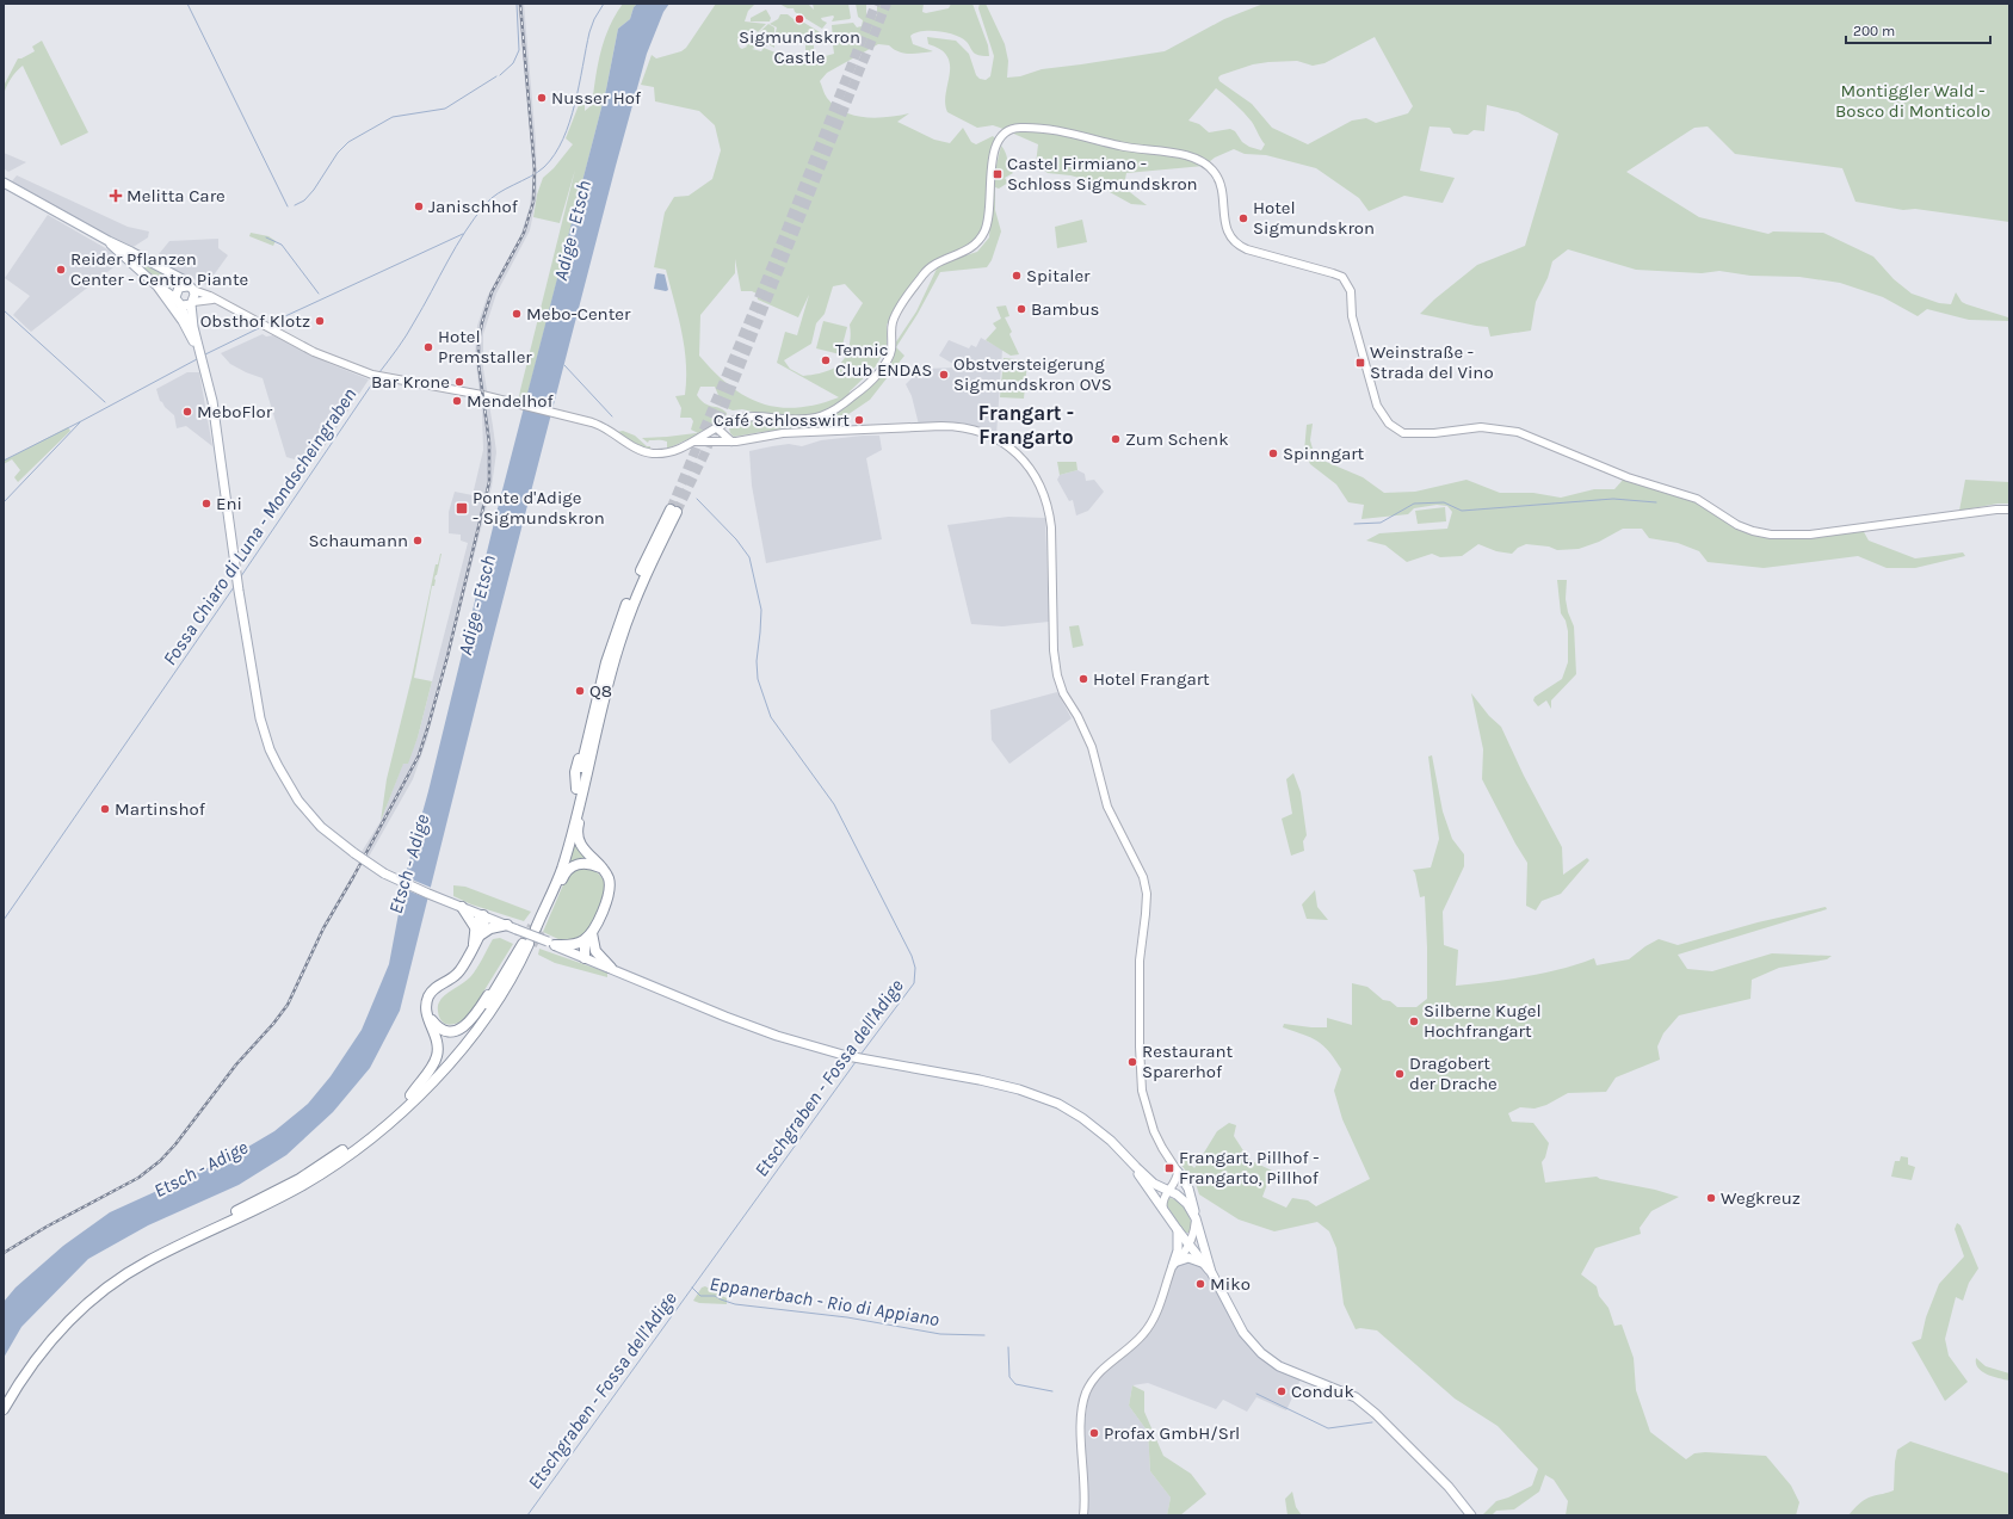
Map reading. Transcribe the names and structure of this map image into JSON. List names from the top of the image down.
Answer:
{
  "districts": ["Frangart - Frangarto"],
  "water": [
    "Adige - Etsch",
    "Fossa Chiaro di Luna - Mondscheingraben",
    "Etsch - Adige",
    "Etschgraben - Fossa dell'Adige",
    "Eppanerbach - Rio di Appiano"
  ],
  "parks": ["Montiggler Wald - Bosco di Monticolo"],
  "places": {
    "other": [
      "Sigmundskron Castle",
      "Nusser Hof",
      "Janischhof",
      "Hotel Sigmundskron",
      "Reider Pflanzen Center - Centro Piante",
      "Spitaler",
      "Bambus",
      "Mebo-Center",
      "Obsthof Klotz",
      "Hotel Premstaller",
      "Tennic Club ENDAS",
      "Obstversteigerung Sigmundskron OVS",
      "Bar Krone",
      "Mendelhof",
      "MeboFlor",
      "Café Schlosswirt",
      "Zum Schenk",
      "Spinngart",
      "Eni",
      "Schaumann",
      "Hotel Frangart",
      "Q8",
      "Martinshof",
      "Silberne Kugel Hochfrangart",
      "Restaurant Sparerhof",
      "Dragobert der Drache",
      "Wegkreuz",
      "Miko",
      "Conduk",
      "Profax GmbH/Srl"
    ],
    "transit": [
      "Castel Firmiano - Schloss Sigmundskron",
      "Weinstraße - Strada del Vino",
      "Ponte d'Adige - Sigmundskron",
      "Frangart, Pillhof - Frangarto, Pillhof"
    ],
    "health": ["Melitta Care"]
  },
  "scale_bar": "200 m"
}
